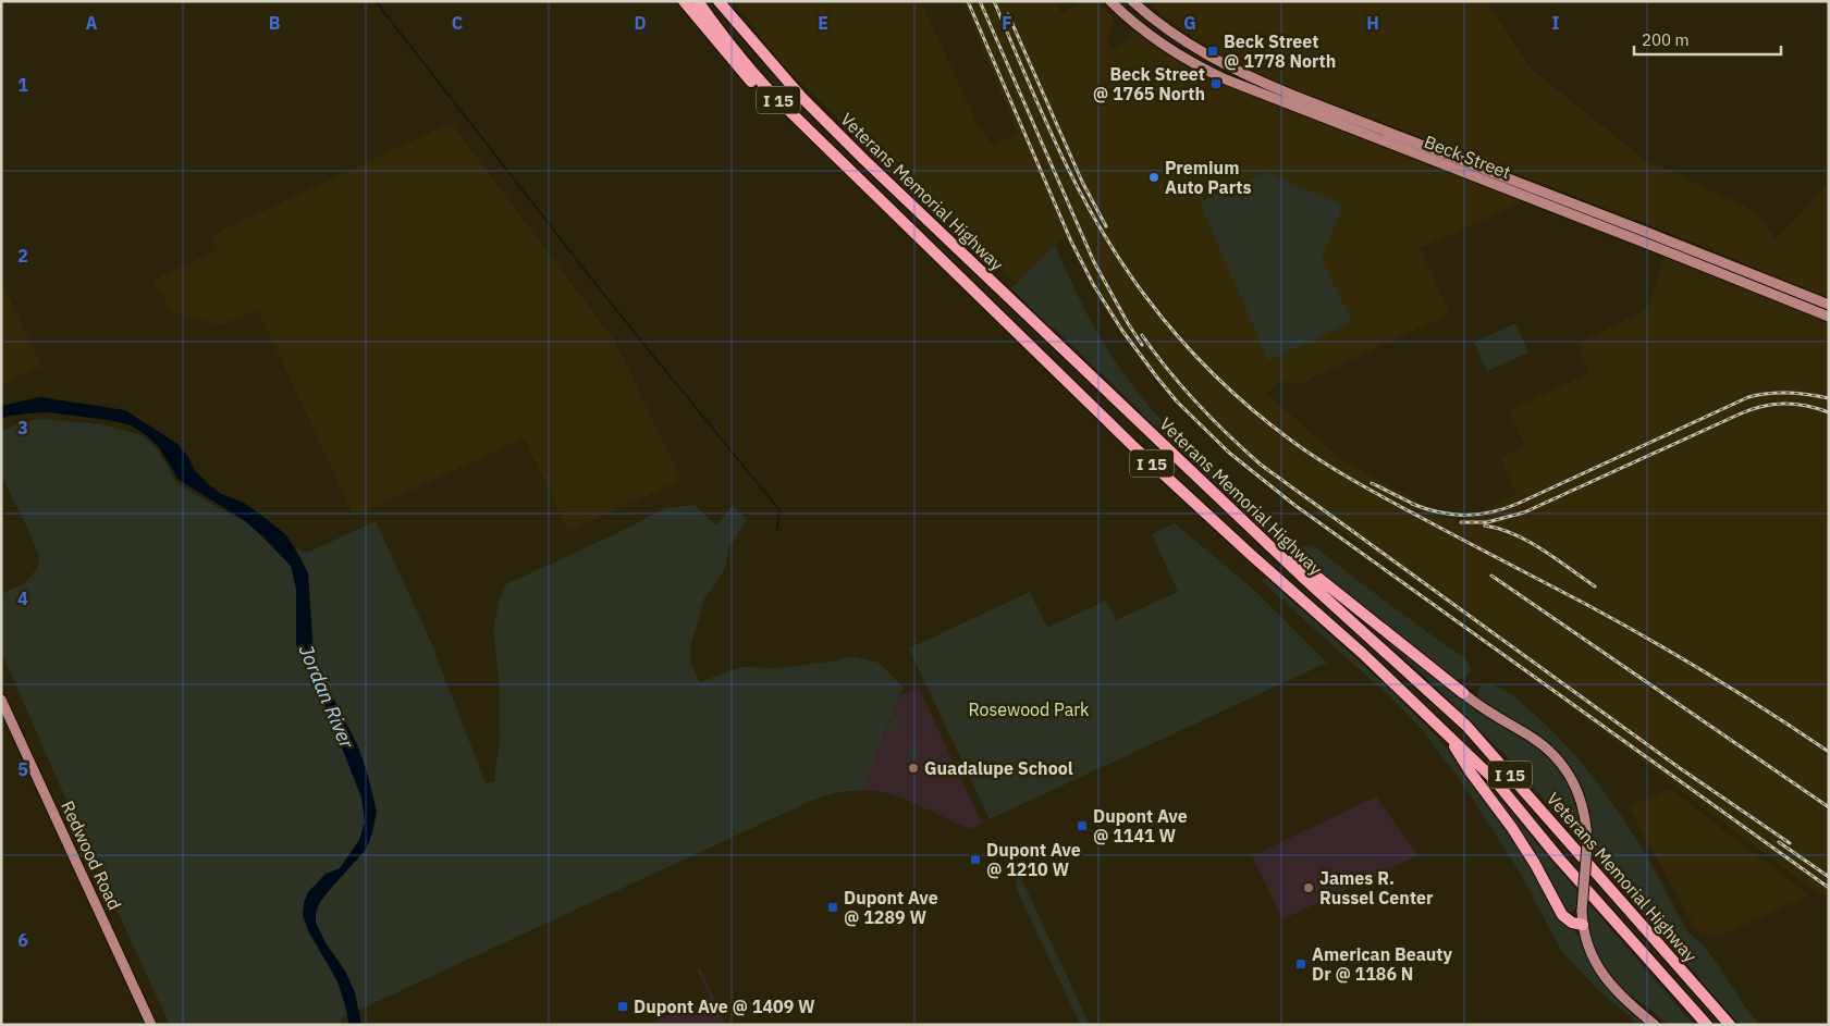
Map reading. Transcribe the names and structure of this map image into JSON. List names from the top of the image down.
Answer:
{
  "streets": {
    "highway": ["I 15", "Veterans Memorial Highway"],
    "main road": ["Beck Street", "Redwood Road"]
  },
  "water": ["Jordan River"],
  "parks": ["Rosewood Park"],
  "places": {
    "transit": [
      "Beck Street @ 1778 North",
      "Beck Street @ 1765 North",
      "Dupont Ave @ 1141 W",
      "Dupont Ave @ 1210 W",
      "Dupont Ave @ 1289 W",
      "American Beauty Dr @ 1186 N",
      "Dupont Ave @ 1409 W"
    ],
    "other": ["Premium Auto Parts", "Guadalupe School", "James R. Russel Center"]
  },
  "scale_bar": "200 m",
  "grid": {
    "columns": [
      "A",
      "B",
      "C",
      "D",
      "E",
      "F",
      "G",
      "H",
      "I"
    ],
    "rows": [
      "1",
      "2",
      "3",
      "4",
      "5",
      "6"
    ]
  }
}
